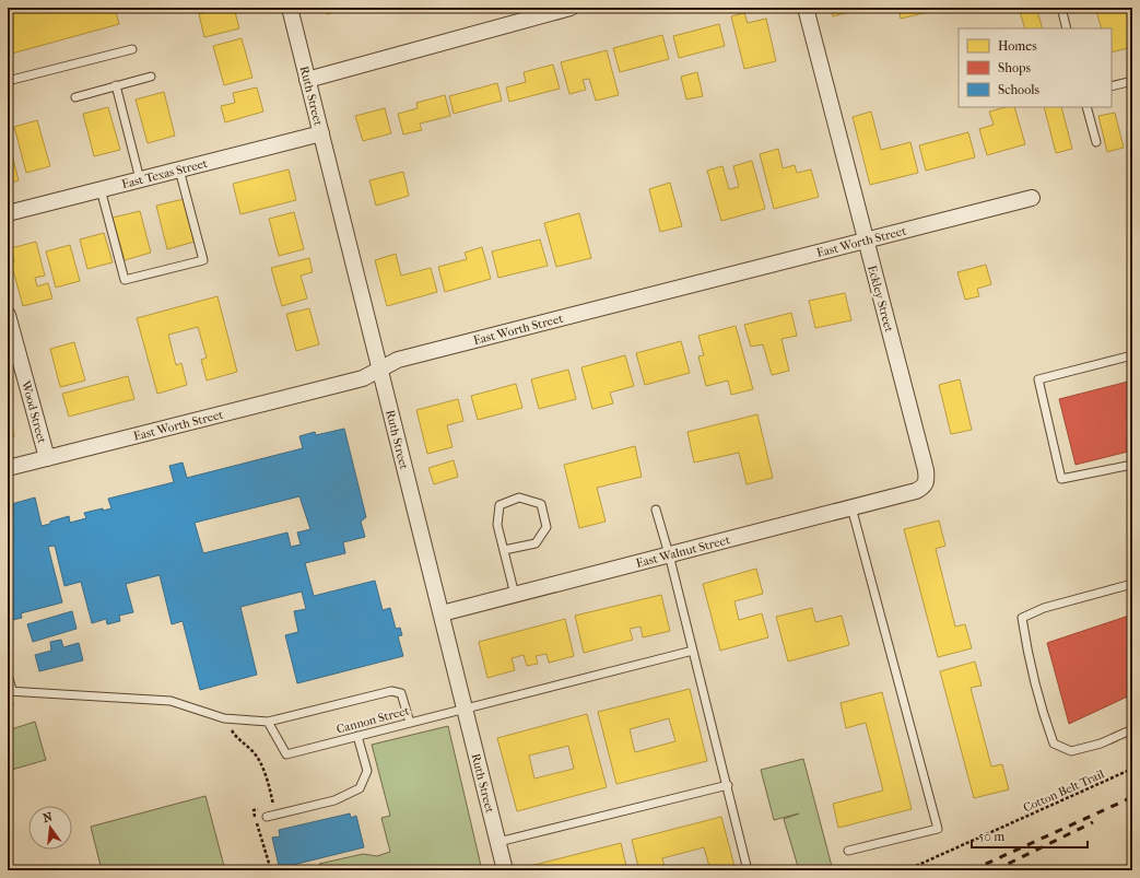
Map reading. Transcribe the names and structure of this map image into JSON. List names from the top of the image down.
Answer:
{
  "streets": {
    "street": [
      "Ruth Street",
      "East Texas Street",
      "East Worth Street",
      "Eckley Street",
      "Wood Street",
      "East Walnut Street"
    ],
    "lane": ["Cannon Street"],
    "path": ["Cotton Belt Trail"]
  },
  "crossings": [
    ["Ruth Street", "East Texas Street"],
    ["Ruth Street", "East Worth Street"],
    ["Ruth Street", "East Walnut Street"],
    ["Ruth Street", "Cannon Street"],
    ["East Worth Street", "Eckley Street"],
    ["East Worth Street", "Wood Street"],
    ["Eckley Street", "East Walnut Street"]
  ],
  "legend": ["Homes", "Shops", "Schools"],
  "scale_bar": "50 m",
  "north": "top"
}
